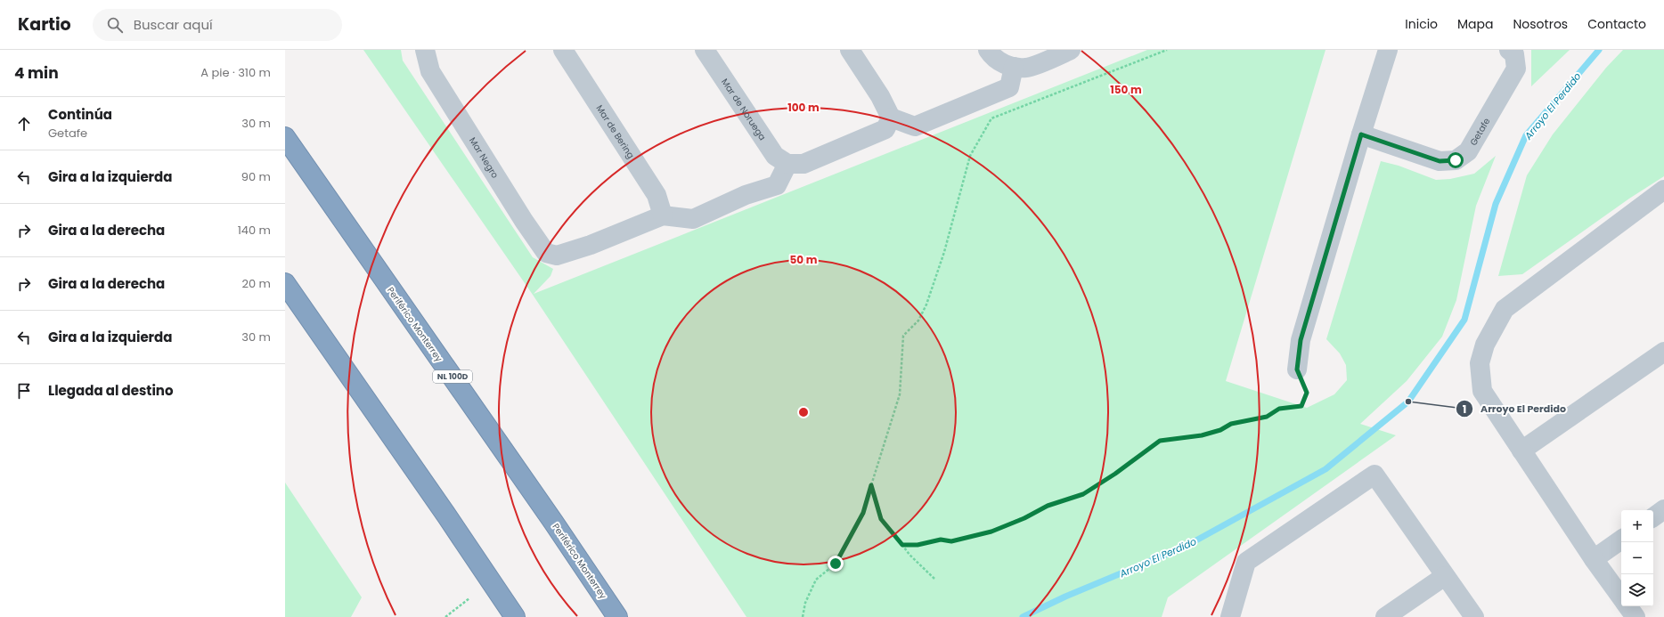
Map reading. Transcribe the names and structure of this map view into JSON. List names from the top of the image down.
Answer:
{
  "streets": {
    "highway": ["Periférico Monterrey", "NL 100D"],
    "street": [
      "Mar de Noruega",
      "Mar de Bering",
      "Getafe",
      "Mar Negro"
    ]
  },
  "crossings": [
    ["Mar de Bering", "Mar Negro"]
  ],
  "water": ["Arroyo El Perdido"],
  "places": ["Arroyo El Perdido"],
  "page": {
    "header": "Kartio",
    "search": "Buscar aquí",
    "nav": [
      "Inicio",
      "Mapa",
      "Nosotros",
      "Contacto"
    ],
    "heading": ["4 min", "A pie · 310 m"],
    "list": [
      ["Continúa", "Getafe", "30 m"],
      ["Gira a la izquierda", "90 m"],
      ["Gira a la derecha", "140 m"],
      ["Gira a la derecha", "20 m"],
      ["Gira a la izquierda", "30 m"],
      "Llegada al destino"
    ],
    "map_buttons": ["+", "−"]
  },
  "rings": ["150 m", "100 m", "50 m"]
}
